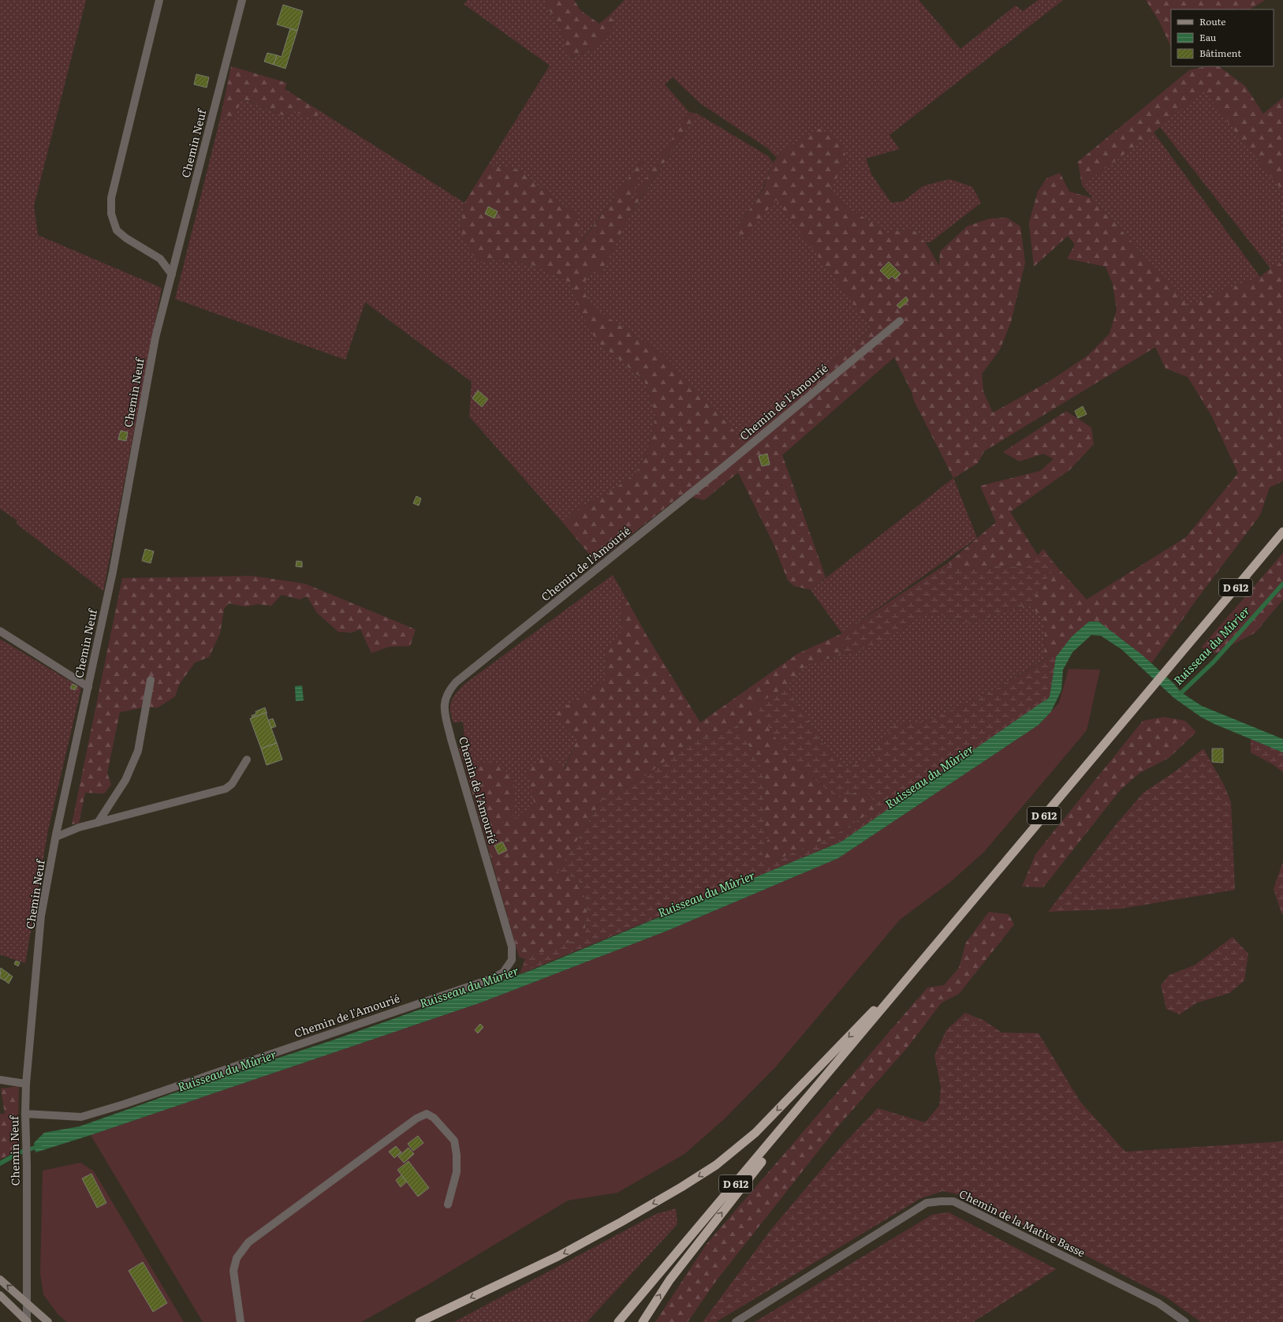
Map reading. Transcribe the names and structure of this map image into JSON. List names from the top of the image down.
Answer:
{
  "streets": {
    "highway": ["D 612"],
    "street": ["Chemin Neuf", "Chemin de l'Amourié", "Chemin de la Mative Basse"]
  },
  "crossings": [
    ["Chemin Neuf", "Chemin de l'Amourié"]
  ],
  "water": ["Ruisseau du Mûrier"],
  "legend": ["Route", "Eau", "Bâtiment"]
}
